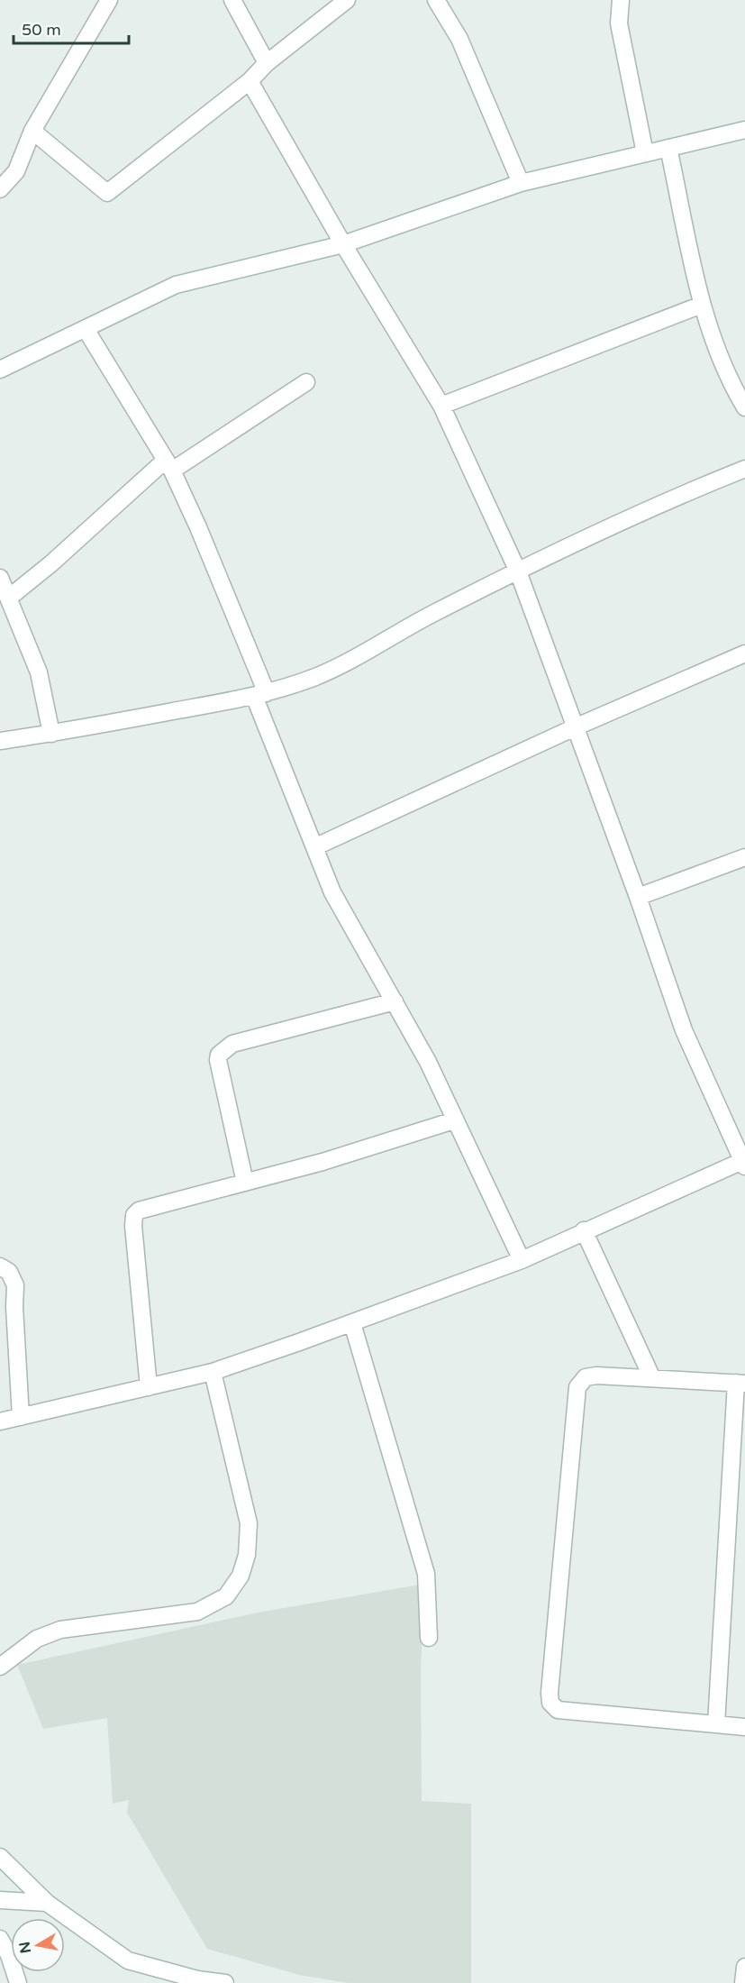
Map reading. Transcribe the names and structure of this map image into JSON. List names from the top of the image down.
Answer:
{
  "scale_bar": "50 m",
  "north": "left"
}
